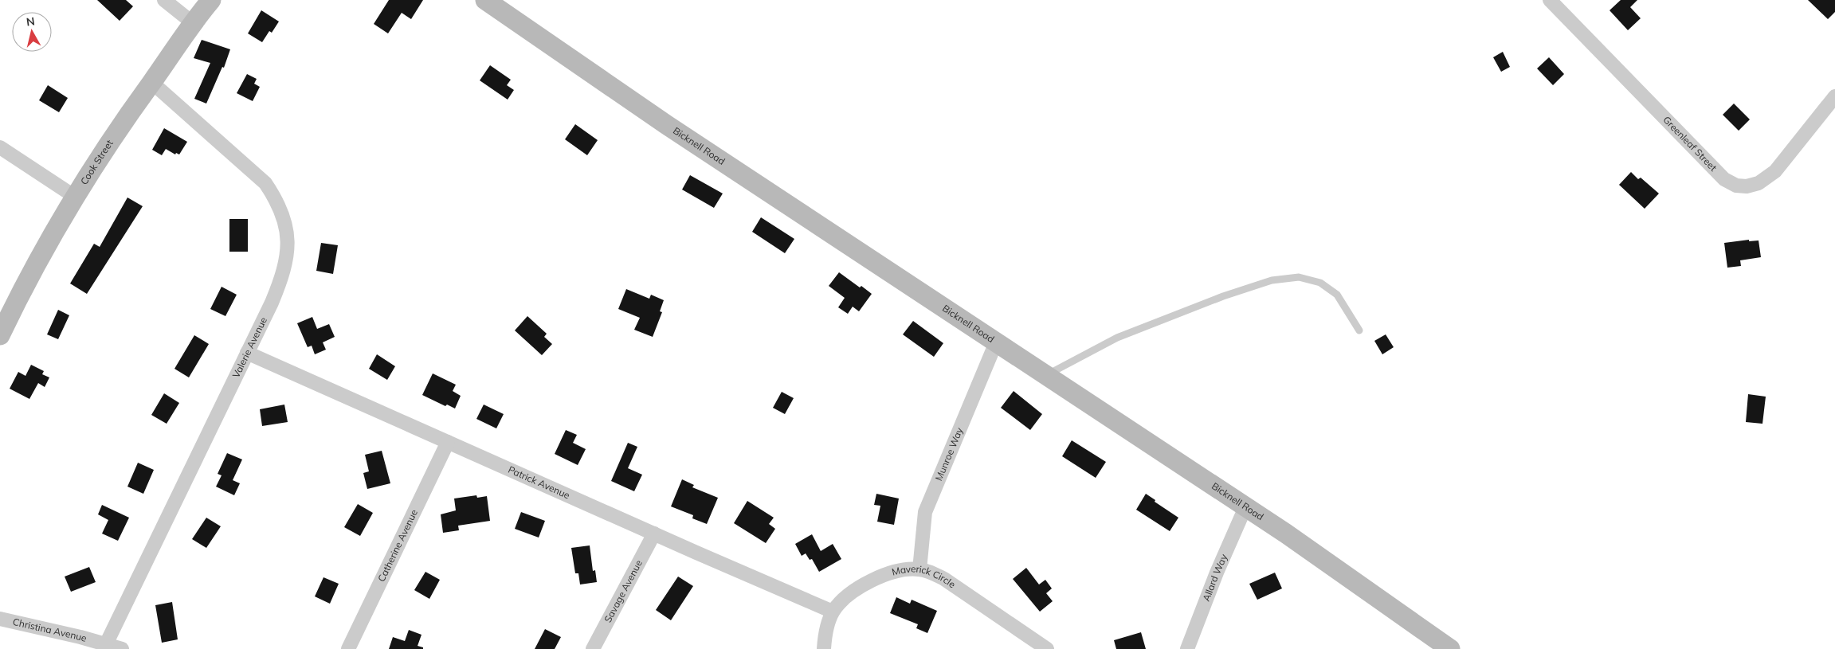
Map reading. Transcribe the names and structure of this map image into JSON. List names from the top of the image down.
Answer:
{
  "streets": {
    "street": [
      "Greenleaf Street",
      "Bicknell Road",
      "Cook Street",
      "Valerie Avenue",
      "Munroe Way",
      "Patrick Avenue",
      "Catherine Avenue",
      "Allard Way",
      "Maverick Circle",
      "Savage Avenue",
      "Christina Avenue"
    ]
  },
  "crossings": [
    ["Bicknell Road", "Munroe Way"],
    ["Bicknell Road", "Allard Way"],
    ["Cook Street", "Valerie Avenue"],
    ["Valerie Avenue", "Patrick Avenue"],
    ["Valerie Avenue", "Christina Avenue"],
    ["Munroe Way", "Maverick Circle"],
    ["Patrick Avenue", "Catherine Avenue"],
    ["Patrick Avenue", "Maverick Circle"],
    ["Patrick Avenue", "Savage Avenue"]
  ],
  "north": "top"
}
